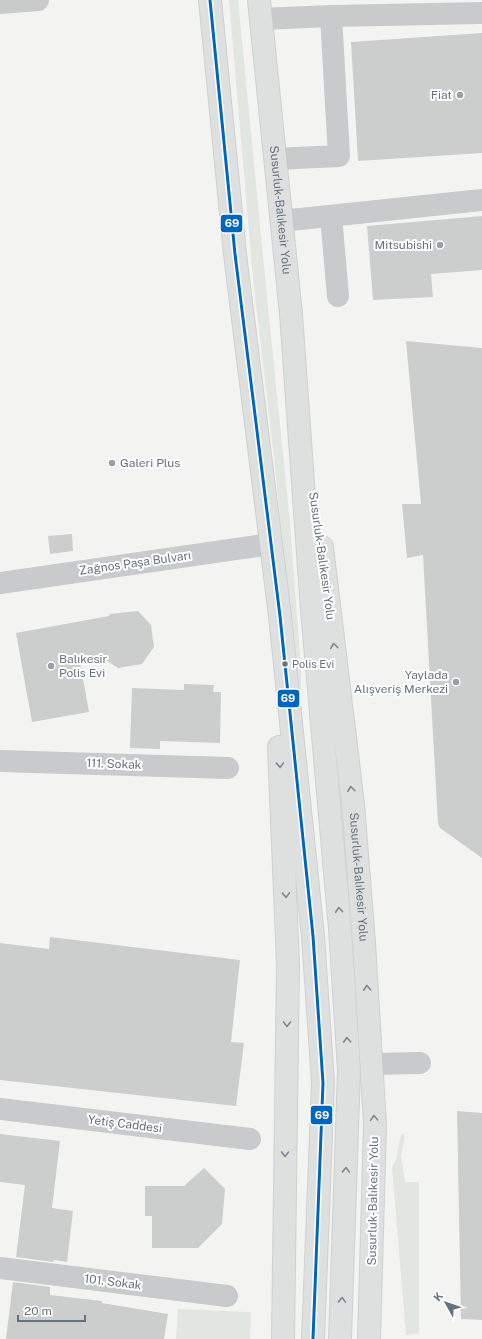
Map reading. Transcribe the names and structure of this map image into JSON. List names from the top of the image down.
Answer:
{
  "streets": {
    "highway": ["Susurluk-Balıkesir Yolu"],
    "street": [
      "Zağnos Paşa Bulvarı",
      "111. Sokak",
      "Yetiş Caddesi",
      "101. Sokak"
    ]
  },
  "places": [
    "Fiat",
    "Mitsubishi",
    "Galeri Plus",
    "Polis Evi",
    "Balıkesir Polis Evi",
    "Yaylada Alışveriş Merkezi"
  ],
  "lines": ["transit line 69"],
  "scale_bar": "20 m",
  "north": "top left"
}
